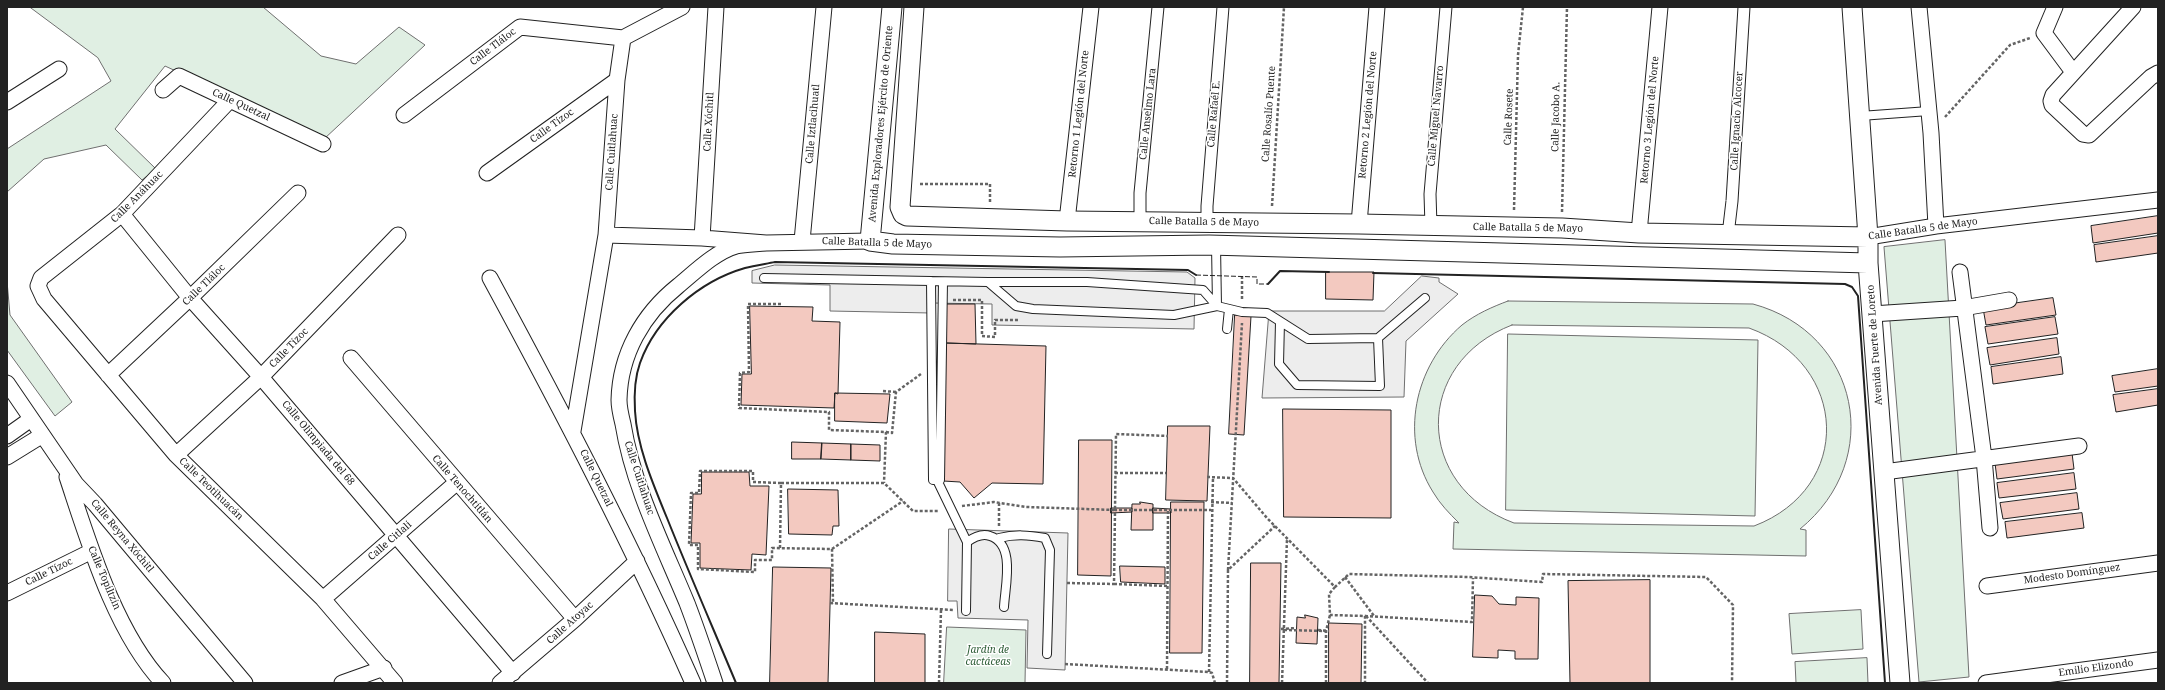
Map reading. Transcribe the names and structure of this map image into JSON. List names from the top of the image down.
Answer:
{
  "streets": {
    "street": [
      "Calle Tláloc",
      "Calle Quetzal",
      "Retorno 1 Legión del Norte",
      "Calle Anselmo Lara",
      "Calle Rafaél E.",
      "Retorno 2 Legión del Norte",
      "Calle Miguel Navarro",
      "Retorno 3 Legión del Norte",
      "Calle Ignacio Alcocer",
      "Calle Xóchitl",
      "Calle Iztlacihuatl",
      "Avenida Exploradores Ejército de Oriente",
      "Calle Tízoc",
      "Calle Cuitlahuac",
      "Calle Anáhuac",
      "Calle Batalla 5 de Mayo",
      "Avenida Fuerte de Loreto",
      "Calle Olimpiada del 68",
      "Calle Teotihuacán",
      "Calle Tenochtitlán",
      "Calle Reyna Xóchitl",
      "Calle Citlali",
      "Modesto Domínguez",
      "Calle Topiltzin",
      "Calle Atoyac",
      "Emilio Elizondo"
    ],
    "path": ["Calle Rosalío Puente", "Calle Rosete", "Calle Jacobo A."]
  },
  "crossings": [
    ["Calle Tláloc", "Calle Cuitlahuac"],
    ["Calle Tláloc", "Calle Olimpiada del 68"],
    ["Calle Tláloc", "Calle Teotihuacán"],
    ["Calle Quetzal", "Calle Cuitlahuac"],
    ["Calle Quetzal", "Calle Anáhuac"],
    ["Calle Quetzal", "Calle Atoyac"],
    ["Retorno 1 Legión del Norte", "Calle Batalla 5 de Mayo"],
    ["Calle Anselmo Lara", "Calle Batalla 5 de Mayo"],
    ["Calle Rafaél E.", "Calle Batalla 5 de Mayo"],
    ["Calle Rosalío Puente", "Calle Batalla 5 de Mayo"],
    ["Retorno 2 Legión del Norte", "Calle Batalla 5 de Mayo"],
    ["Calle Miguel Navarro", "Calle Batalla 5 de Mayo"],
    ["Calle Rosete", "Calle Batalla 5 de Mayo"],
    ["Calle Jacobo A.", "Calle Batalla 5 de Mayo"],
    ["Retorno 3 Legión del Norte", "Calle Batalla 5 de Mayo"],
    ["Calle Ignacio Alcocer", "Calle Batalla 5 de Mayo"],
    ["Calle Xóchitl", "Calle Batalla 5 de Mayo"],
    ["Calle Iztlacihuatl", "Calle Batalla 5 de Mayo"],
    ["Avenida Exploradores Ejército de Oriente", "Calle Batalla 5 de Mayo"],
    ["Calle Tízoc", "Calle Cuitlahuac"],
    ["Calle Tízoc", "Calle Olimpiada del 68"],
    ["Calle Tízoc", "Calle Teotihuacán"],
    ["Calle Tízoc", "Calle Topiltzin"],
    ["Calle Cuitlahuac", "Calle Batalla 5 de Mayo"],
    ["Calle Anáhuac", "Calle Olimpiada del 68"],
    ["Calle Anáhuac", "Calle Teotihuacán"],
    ["Calle Batalla 5 de Mayo", "Avenida Fuerte de Loreto"],
    ["Calle Olimpiada del 68", "Calle Citlali"],
    ["Calle Olimpiada del 68", "Calle Atoyac"],
    ["Calle Teotihuacán", "Calle Citlali"],
    ["Calle Tenochtitlán", "Calle Citlali"],
    ["Calle Tenochtitlán", "Calle Atoyac"],
    ["Calle Reyna Xóchitl", "Calle Topiltzin"]
  ],
  "parks": ["Jardín de cactáceas"]
}
